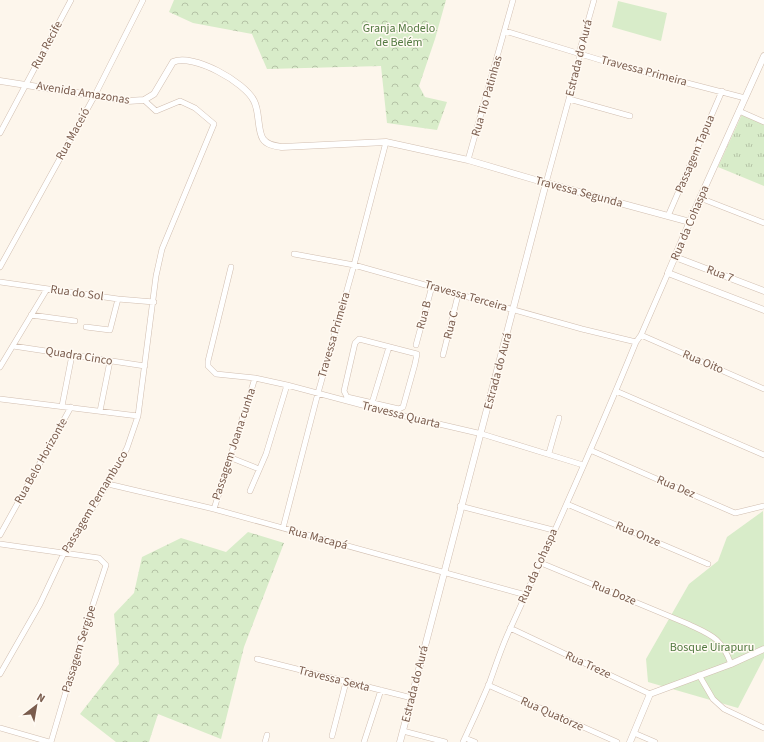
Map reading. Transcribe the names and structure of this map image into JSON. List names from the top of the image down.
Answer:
{
  "streets": {
    "street": [
      "Rua Recife",
      "Estrada do Aurá",
      "Travessa Primeira",
      "Avenida Amazonas",
      "Rua Tio Patinhas",
      "Rua Maceió",
      "Passagem Tapua",
      "Travessa Segunda",
      "Rua da Cohaspa",
      "Rua 7",
      "Rua do Sol",
      "Travessa Terceira",
      "Rua B",
      "Rua C",
      "Quadra Cinco",
      "Rua Oito",
      "Travessa Quarta",
      "Passagem Joana cunha",
      "Rua Belo Horizonte",
      "Rua Dez",
      "Passagem Pernambuco",
      "Rua Onze",
      "Rua Macapá",
      "Rua Doze",
      "Passagem Sergipe",
      "Rua Treze",
      "Travessa Sexta",
      "Rua Quatorze"
    ]
  },
  "crossings": [
    ["Rua Recife", "Avenida Amazonas"],
    ["Estrada do Aurá", "Travessa Primeira"],
    ["Estrada do Aurá", "Travessa Segunda"],
    ["Estrada do Aurá", "Travessa Terceira"],
    ["Estrada do Aurá", "Travessa Quarta"],
    ["Estrada do Aurá", "Rua Macapá"],
    ["Estrada do Aurá", "Travessa Sexta"],
    ["Travessa Primeira", "Avenida Amazonas"],
    ["Travessa Primeira", "Rua Tio Patinhas"],
    ["Travessa Primeira", "Passagem Tapua"],
    ["Travessa Primeira", "Rua da Cohaspa"],
    ["Travessa Primeira", "Travessa Terceira"],
    ["Travessa Primeira", "Travessa Quarta"],
    ["Travessa Primeira", "Rua Macapá"],
    ["Avenida Amazonas", "Rua Tio Patinhas"],
    ["Avenida Amazonas", "Rua Maceió"],
    ["Avenida Amazonas", "Travessa Segunda"],
    ["Avenida Amazonas", "Passagem Pernambuco"],
    ["Rua Tio Patinhas", "Travessa Segunda"],
    ["Passagem Tapua", "Travessa Segunda"],
    ["Travessa Segunda", "Rua da Cohaspa"],
    ["Rua da Cohaspa", "Rua 7"],
    ["Rua da Cohaspa", "Travessa Terceira"],
    ["Rua da Cohaspa", "Rua Oito"],
    ["Rua da Cohaspa", "Travessa Quarta"],
    ["Rua da Cohaspa", "Rua Dez"],
    ["Rua da Cohaspa", "Rua Onze"],
    ["Rua da Cohaspa", "Rua Macapá"],
    ["Rua da Cohaspa", "Rua Doze"],
    ["Rua da Cohaspa", "Rua Treze"],
    ["Rua da Cohaspa", "Rua Quatorze"],
    ["Rua do Sol", "Passagem Pernambuco"],
    ["Travessa Terceira", "Rua B"],
    ["Travessa Terceira", "Rua C"],
    ["Quadra Cinco", "Rua Belo Horizonte"],
    ["Quadra Cinco", "Passagem Pernambuco"],
    ["Travessa Quarta", "Passagem Joana cunha"],
    ["Passagem Joana cunha", "Rua Macapá"],
    ["Passagem Pernambuco", "Rua Macapá"],
    ["Passagem Pernambuco", "Passagem Sergipe"]
  ],
  "parks": ["Granja Modelo de Belém", "Bosque Uirapuru"],
  "north": "top right"
}
